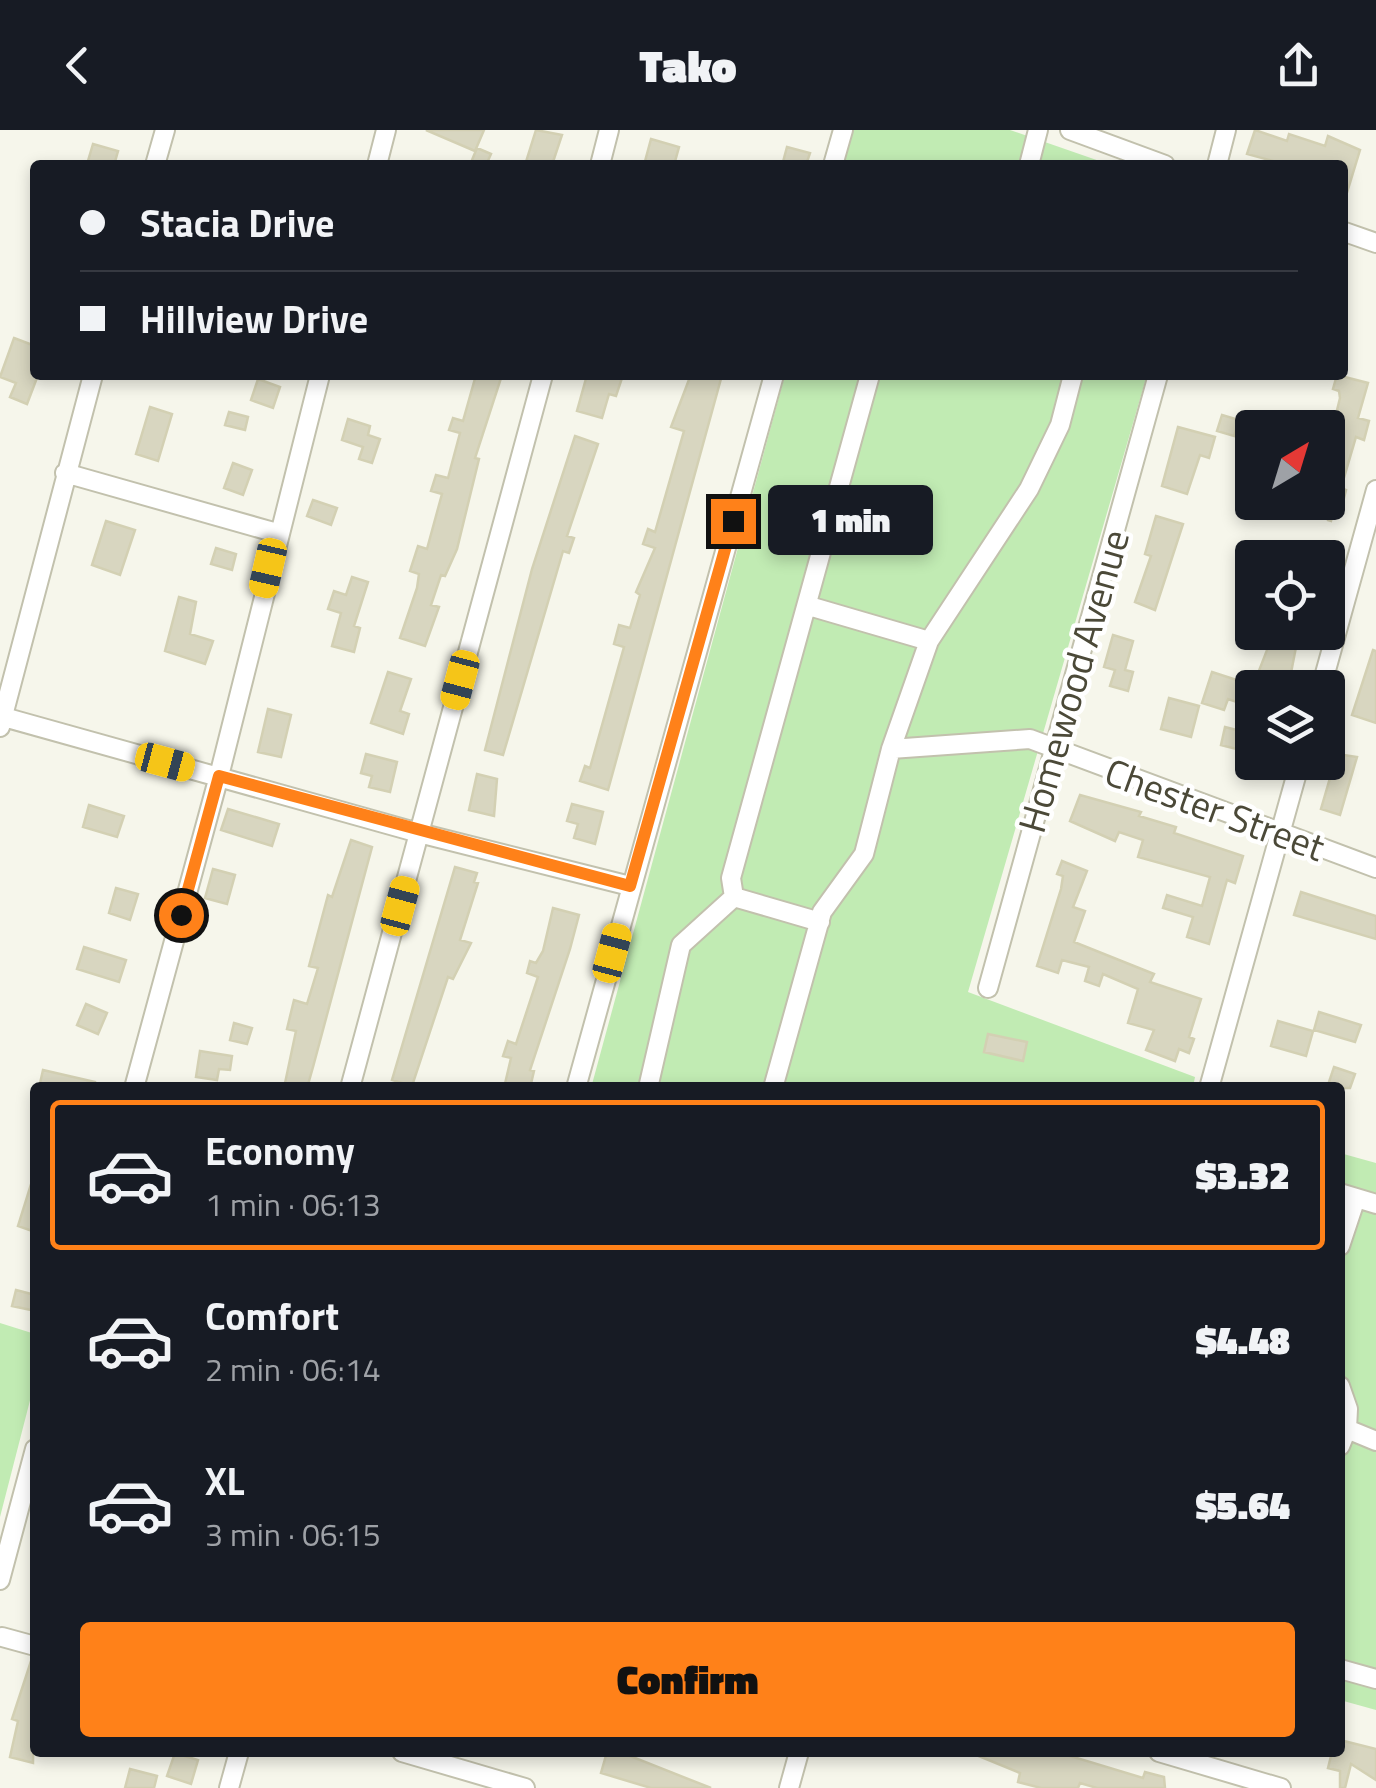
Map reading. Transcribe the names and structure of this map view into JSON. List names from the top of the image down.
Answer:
{
  "streets": {
    "street": ["Homewood Avenue", "Chester Street"]
  },
  "crossings": [
    ["Homewood Avenue", "Chester Street"]
  ],
  "north": "top right",
  "page": {
    "header": "Tako",
    "banner": ["Stacia Drive", "Hillview Drive"],
    "bubble": "1 min",
    "list": [
      {
        "name": "Economy",
        "note": "1 min · 06:13",
        "value": "$3.32"
      },
      {
        "name": "Comfort",
        "note": "2 min · 06:14",
        "value": "$4.48"
      },
      {
        "name": "XL",
        "note": "3 min · 06:15",
        "value": "$5.64"
      }
    ],
    "buttons": "Confirm"
  }
}
